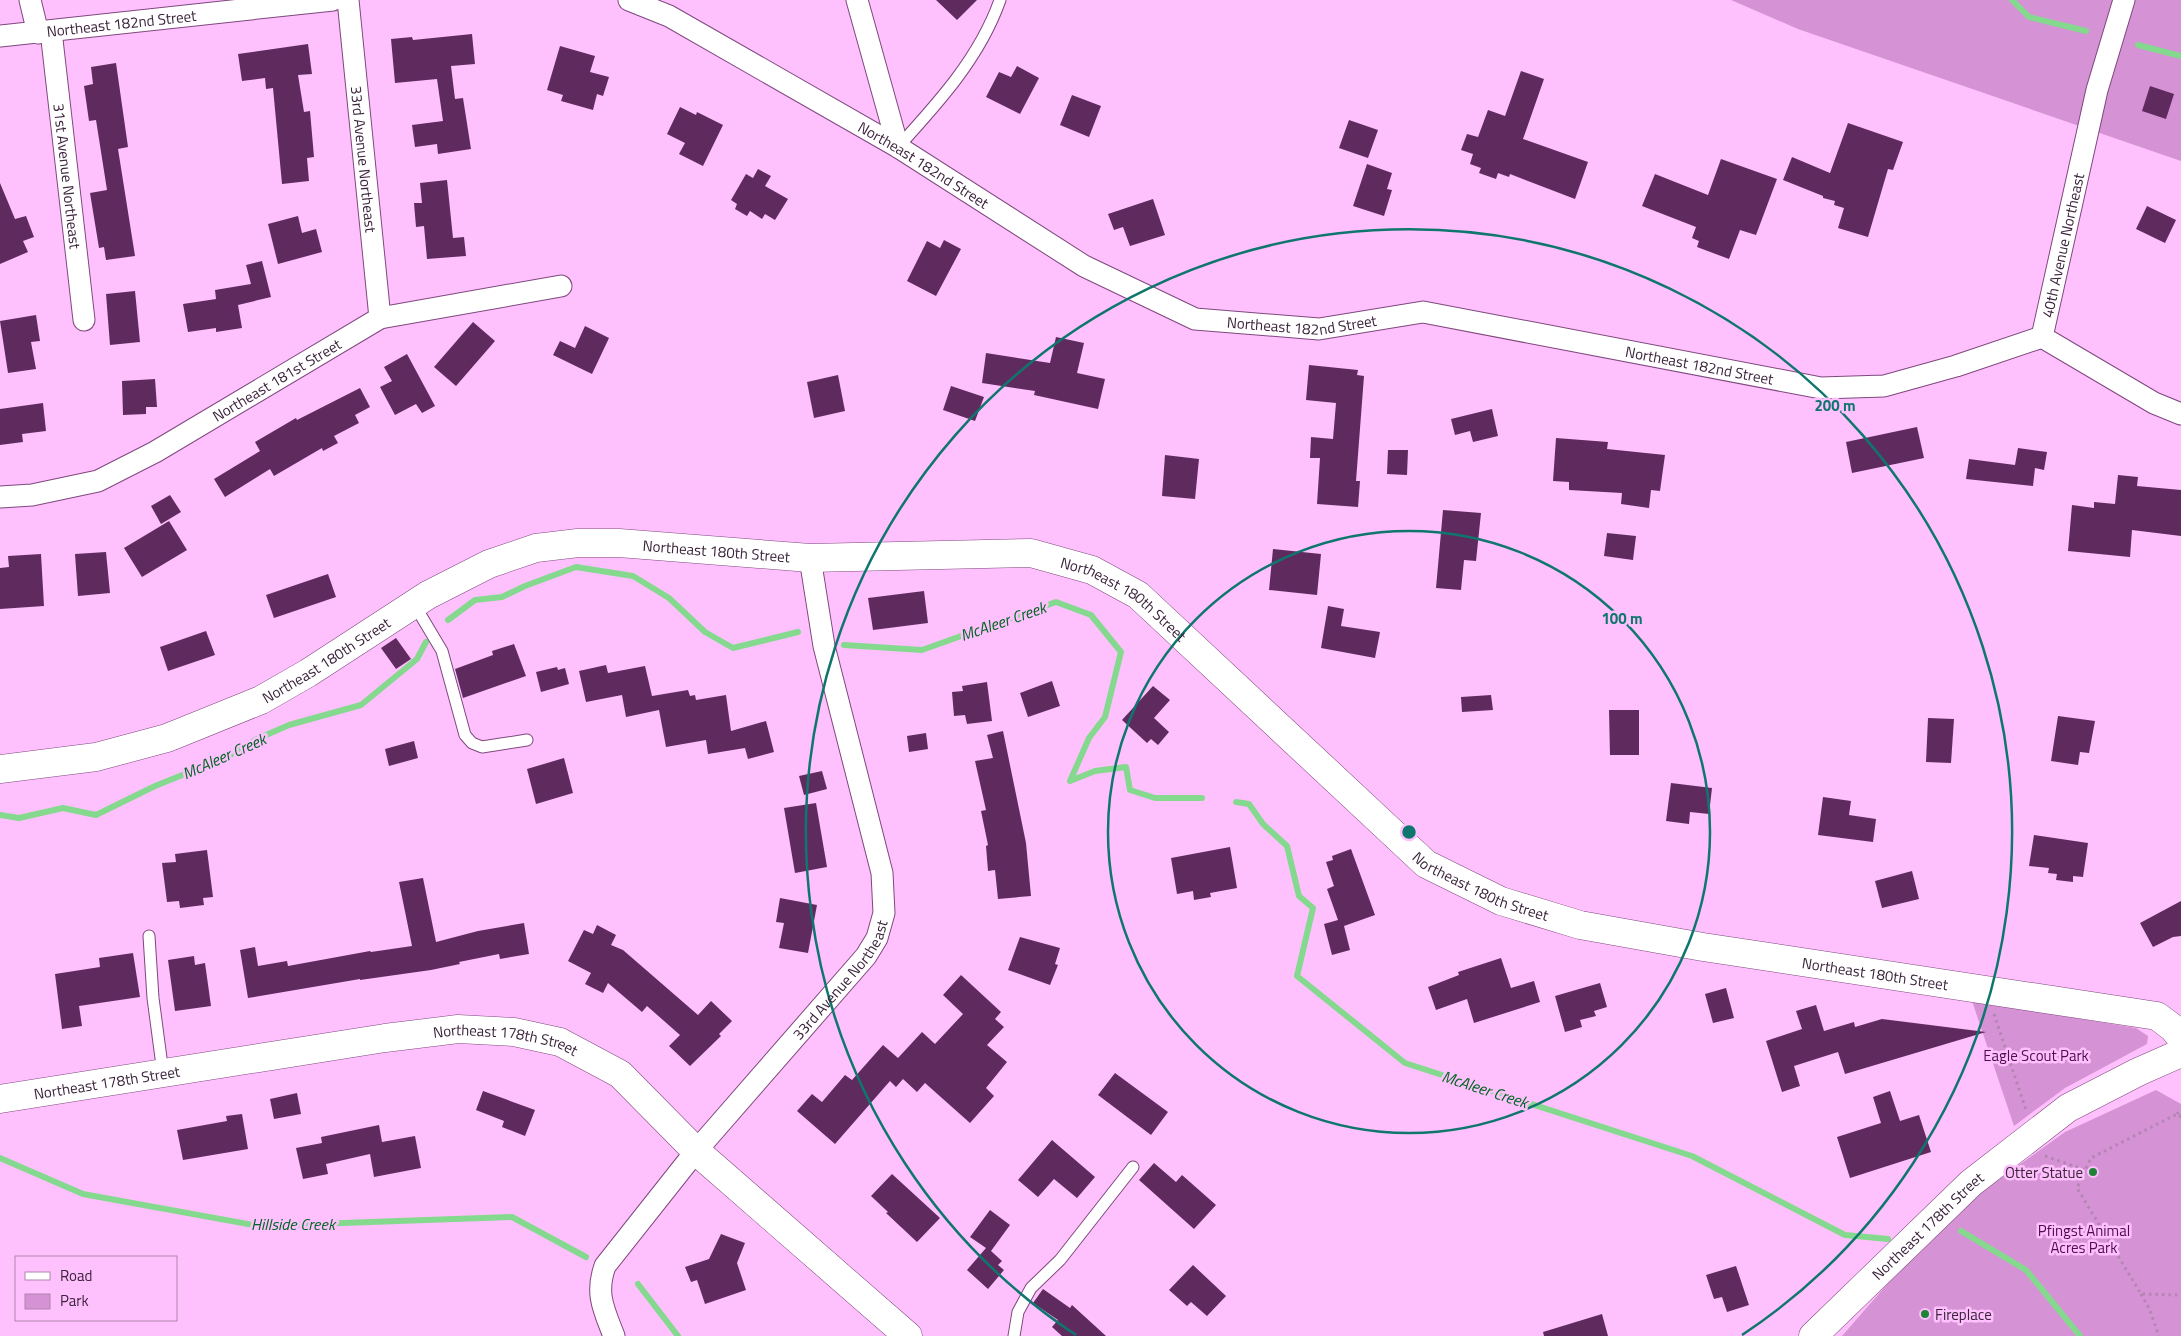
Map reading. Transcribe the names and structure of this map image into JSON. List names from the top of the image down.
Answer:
{
  "streets": {
    "street": [
      "Northeast 182nd Street",
      "33rd Avenue Northeast",
      "31st Avenue Northeast",
      "40th Avenue Northeast",
      "Northeast 181st Street",
      "Northeast 180th Street",
      "Northeast 178th Street"
    ]
  },
  "crossings": [
    ["Northeast 182nd Street", "31st Avenue Northeast"],
    ["Northeast 182nd Street", "40th Avenue Northeast"],
    ["33rd Avenue Northeast", "Northeast 181st Street"],
    ["33rd Avenue Northeast", "Northeast 180th Street"],
    ["33rd Avenue Northeast", "Northeast 178th Street"]
  ],
  "water": ["McAleer Creek", "Hillside Creek"],
  "parks": ["Eagle Scout Park", "Pfingst Animal Acres Park"],
  "places": ["Otter Statue", "Fireplace"],
  "legend": ["Road", "Park"],
  "rings": ["200 m", "100 m"]
}
